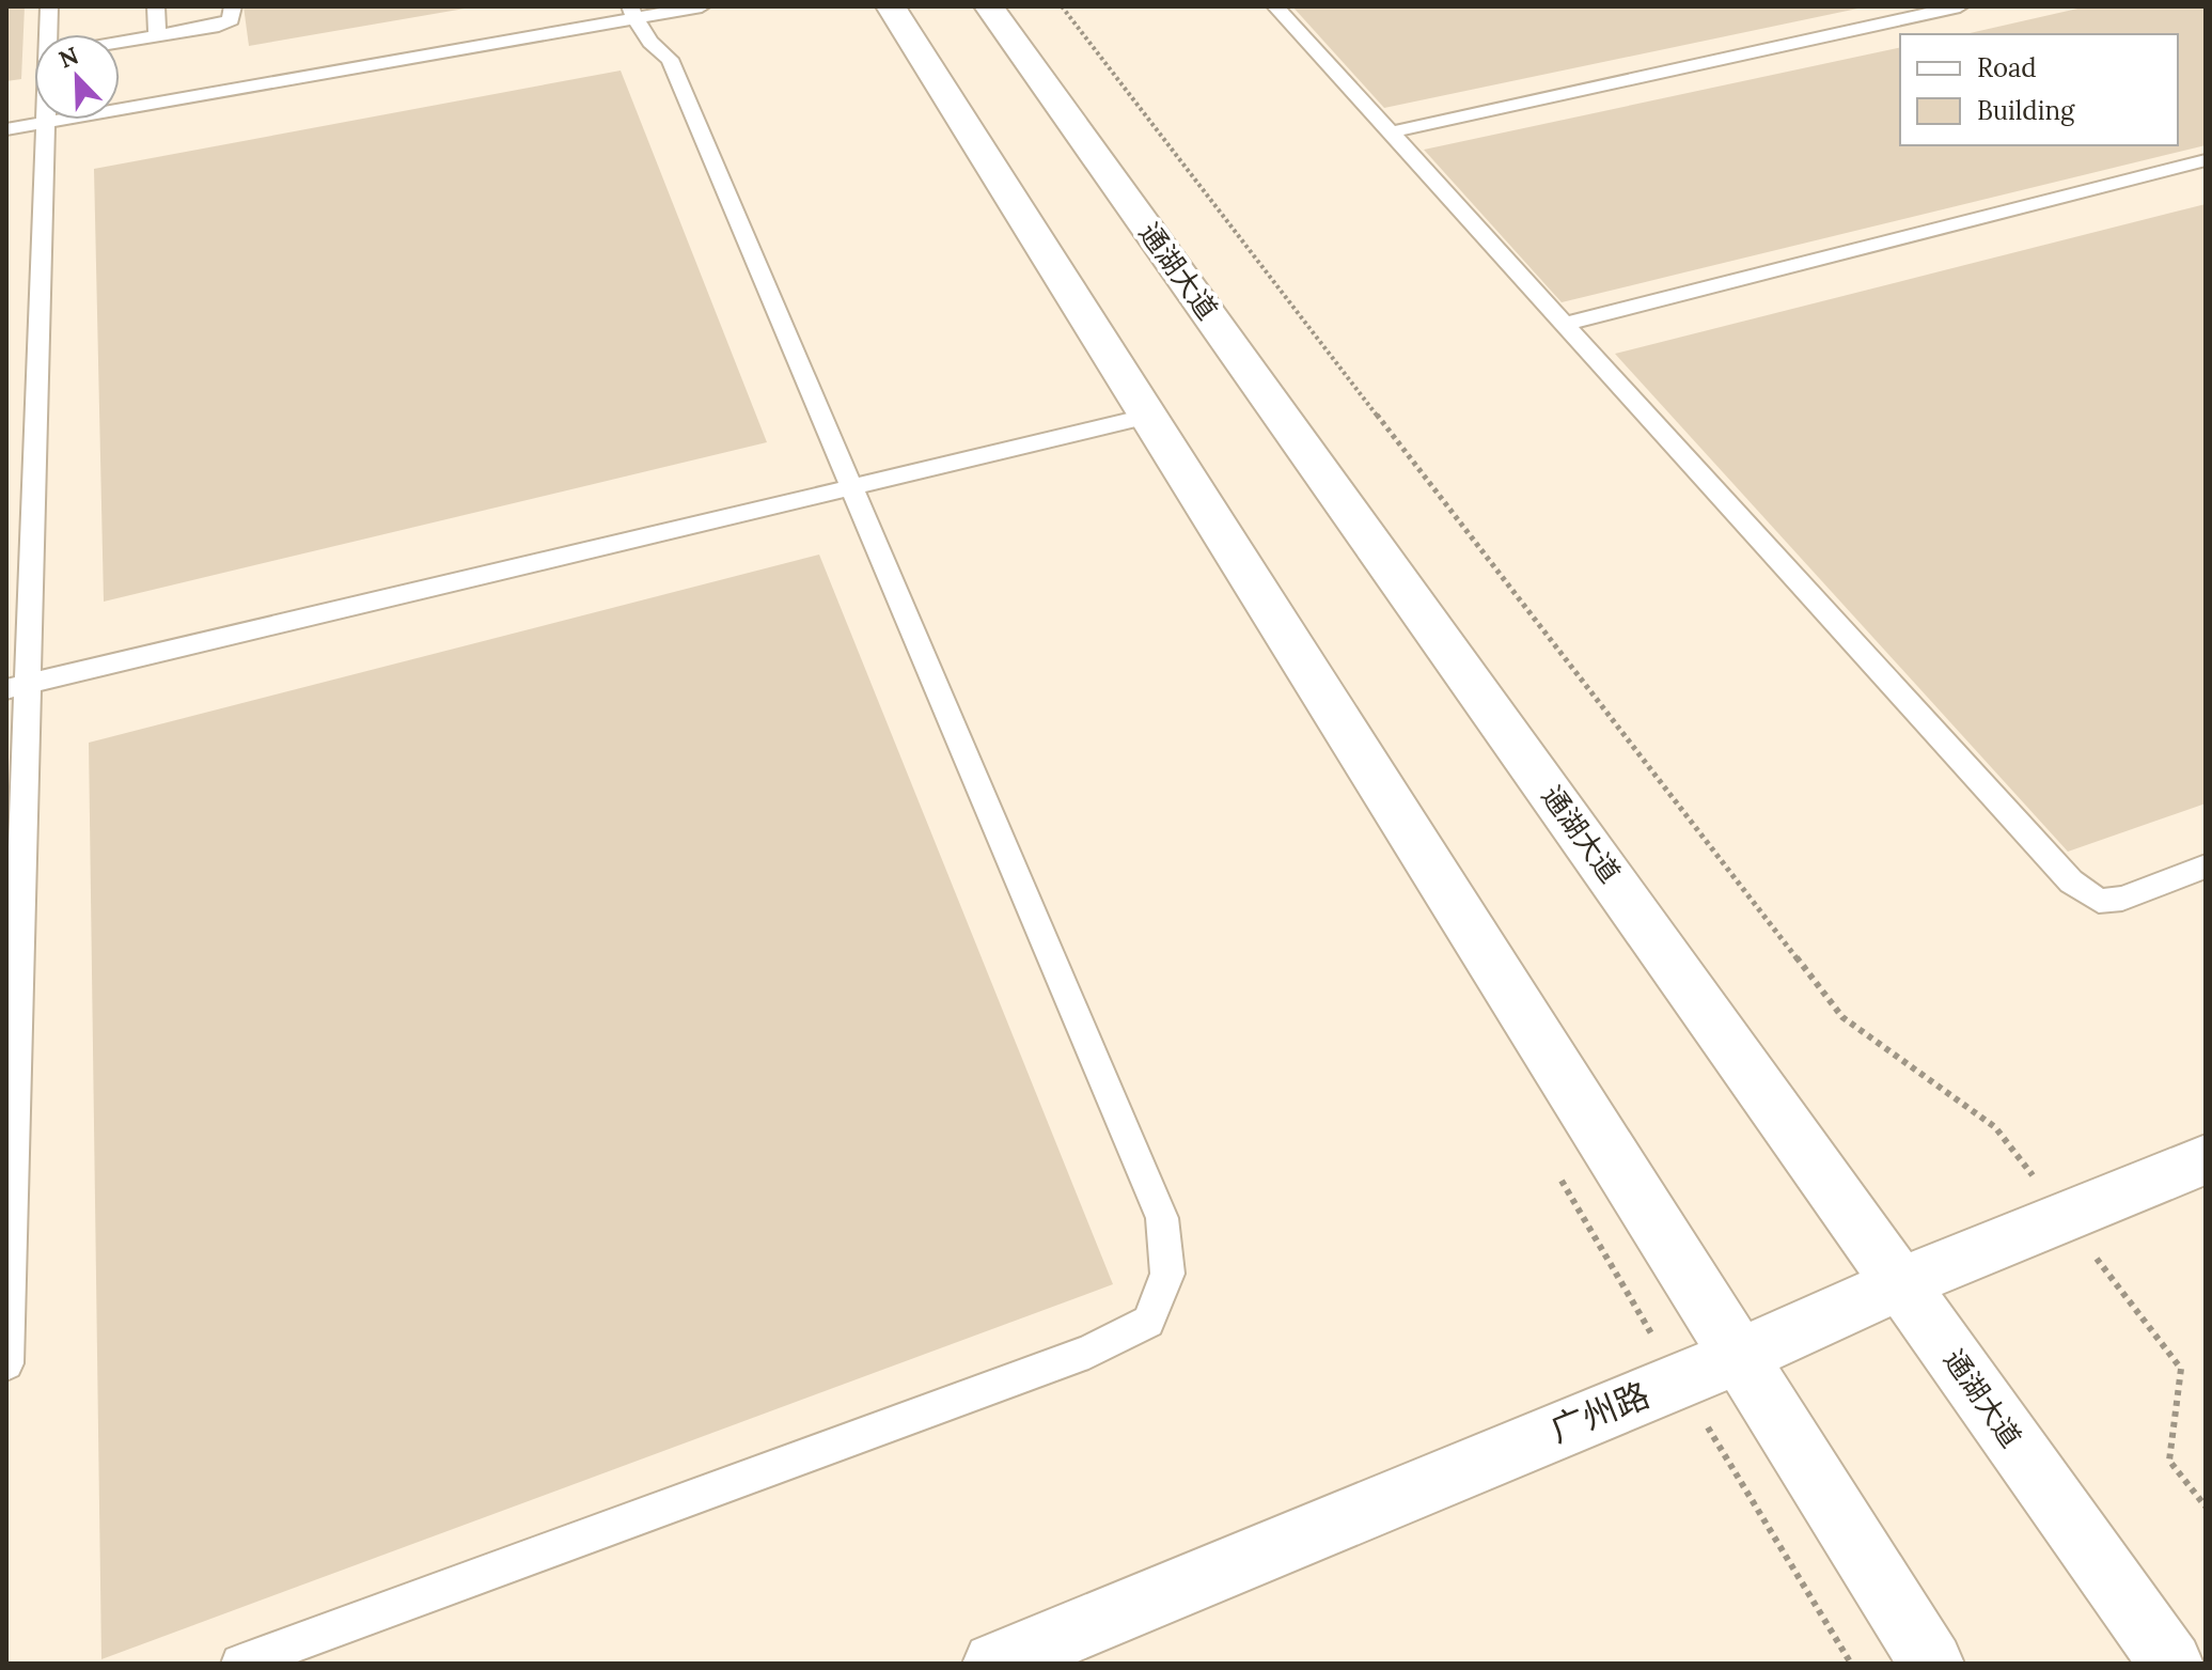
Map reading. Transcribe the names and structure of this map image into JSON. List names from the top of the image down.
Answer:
{
  "streets": {
    "main road": ["通湖大道", "广州路"]
  },
  "crossings": [
    ["通湖大道", "广州路"]
  ],
  "legend": ["Road", "Building"],
  "north": "top left"
}
